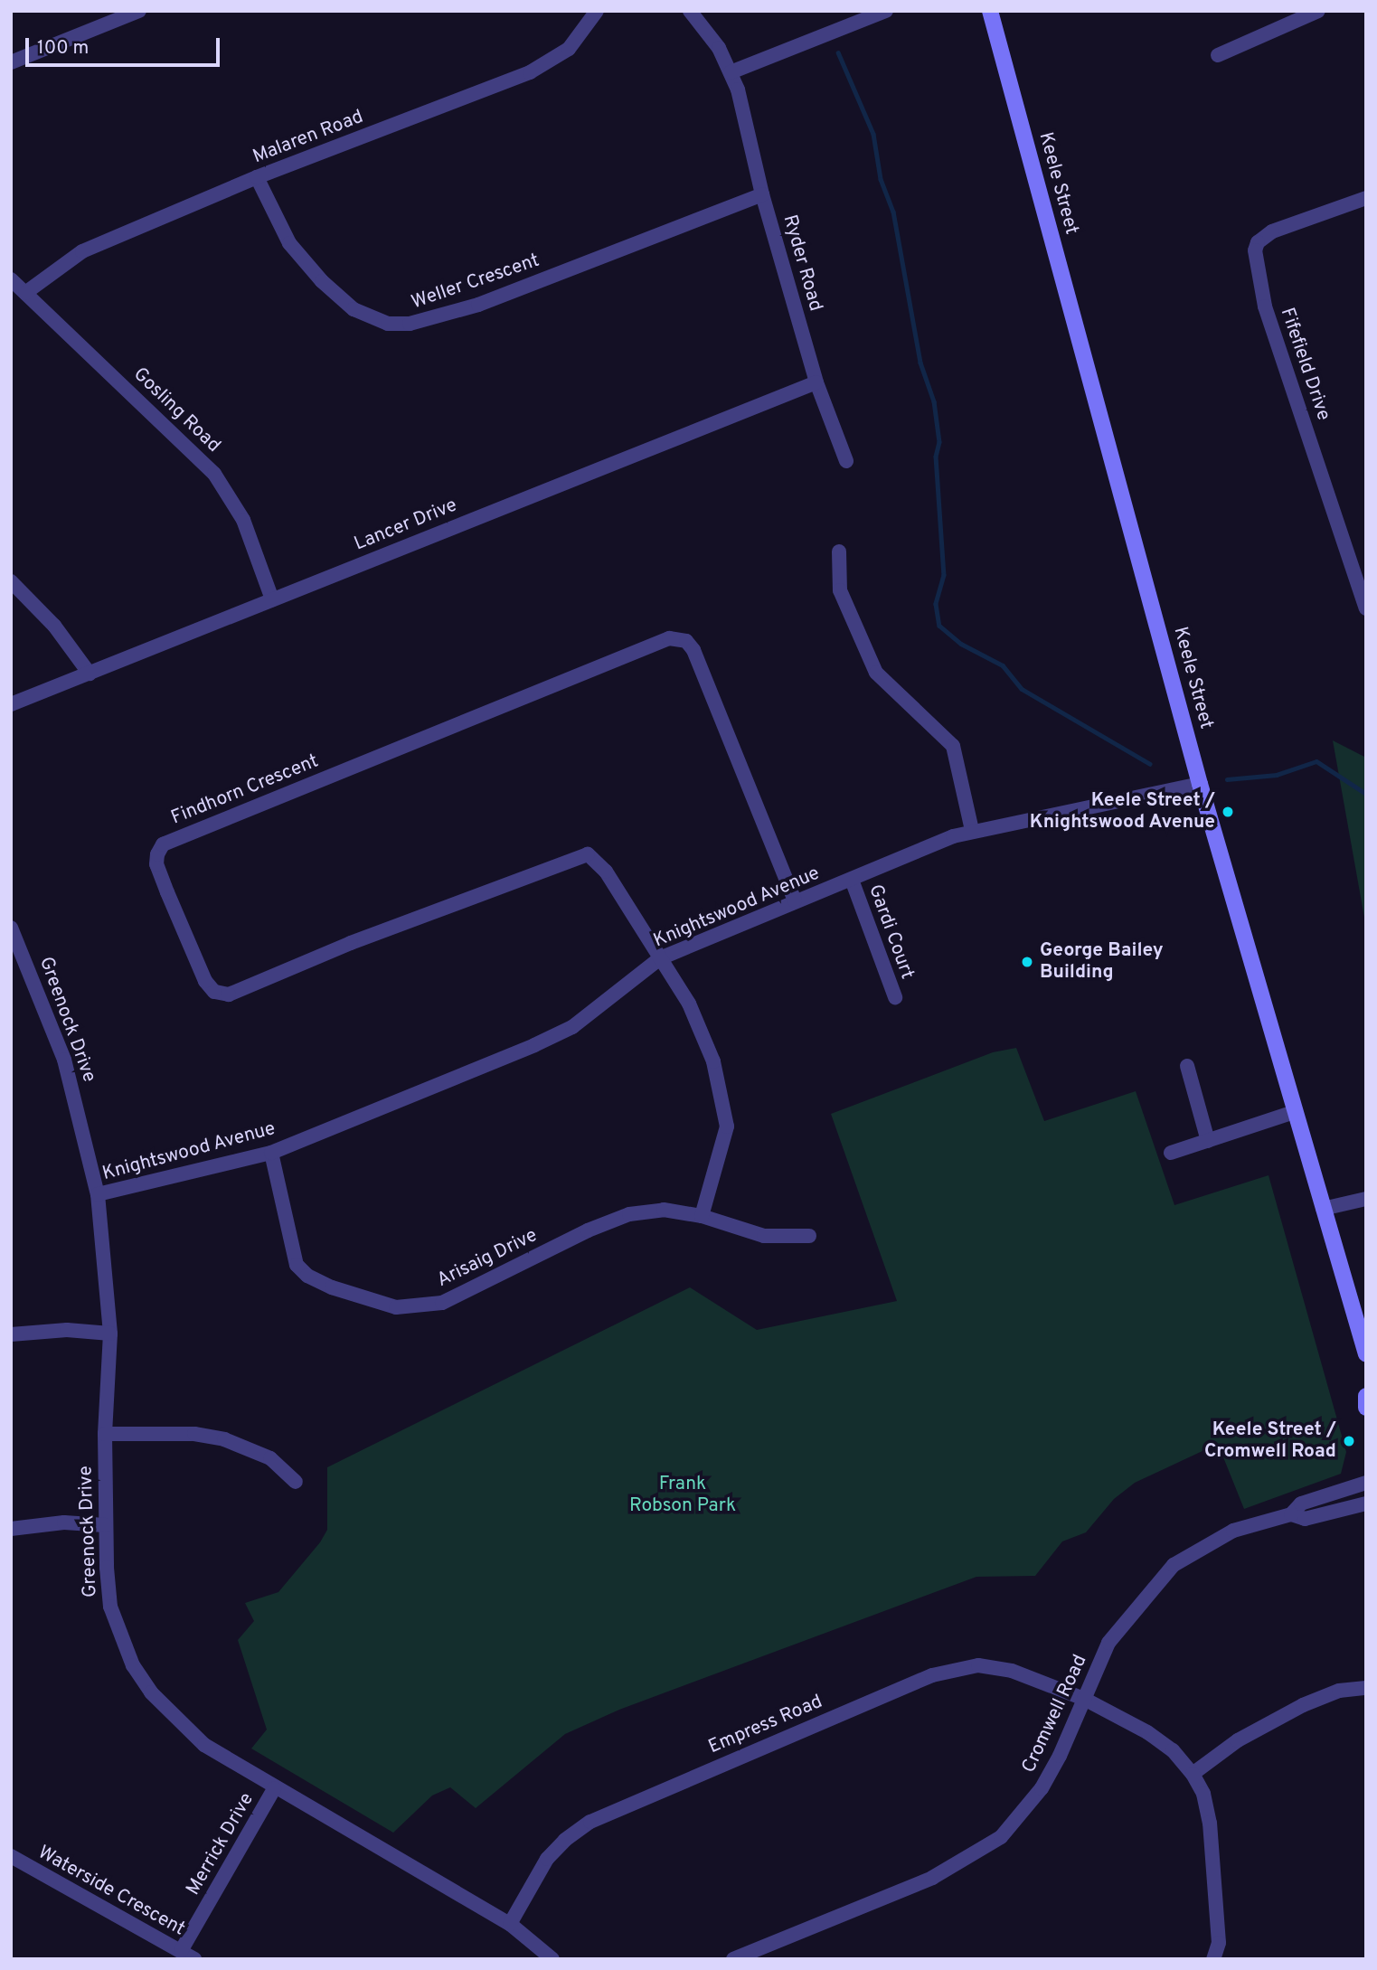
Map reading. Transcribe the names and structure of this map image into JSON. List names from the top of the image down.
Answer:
{
  "streets": {
    "main road": ["Keele Street"],
    "street": [
      "Malaren Road",
      "Ryder Road",
      "Weller Crescent",
      "Fifefield Drive",
      "Gosling Road",
      "Lancer Drive",
      "Findhorn Crescent",
      "Knightswood Avenue",
      "Gardi Court",
      "Greenock Drive",
      "Arisaig Drive",
      "Cromwell Road",
      "Empress Road",
      "Merrick Drive",
      "Waterside Crescent"
    ]
  },
  "crossings": [
    ["Malaren Road", "Weller Crescent"],
    ["Malaren Road", "Gosling Road"],
    ["Keele Street", "Knightswood Avenue"],
    ["Ryder Road", "Weller Crescent"],
    ["Ryder Road", "Lancer Drive"],
    ["Gosling Road", "Lancer Drive"],
    ["Findhorn Crescent", "Knightswood Avenue"],
    ["Knightswood Avenue", "Gardi Court"],
    ["Knightswood Avenue", "Greenock Drive"],
    ["Knightswood Avenue", "Arisaig Drive"],
    ["Greenock Drive", "Empress Road"],
    ["Greenock Drive", "Merrick Drive"],
    ["Cromwell Road", "Empress Road"],
    ["Merrick Drive", "Waterside Crescent"]
  ],
  "parks": ["Frank Robson Park"],
  "places": ["Keele Street / Knightswood Avenue", "George Bailey Building", "Keele Street / Cromwell Road"],
  "scale_bar": "100 m"
}
